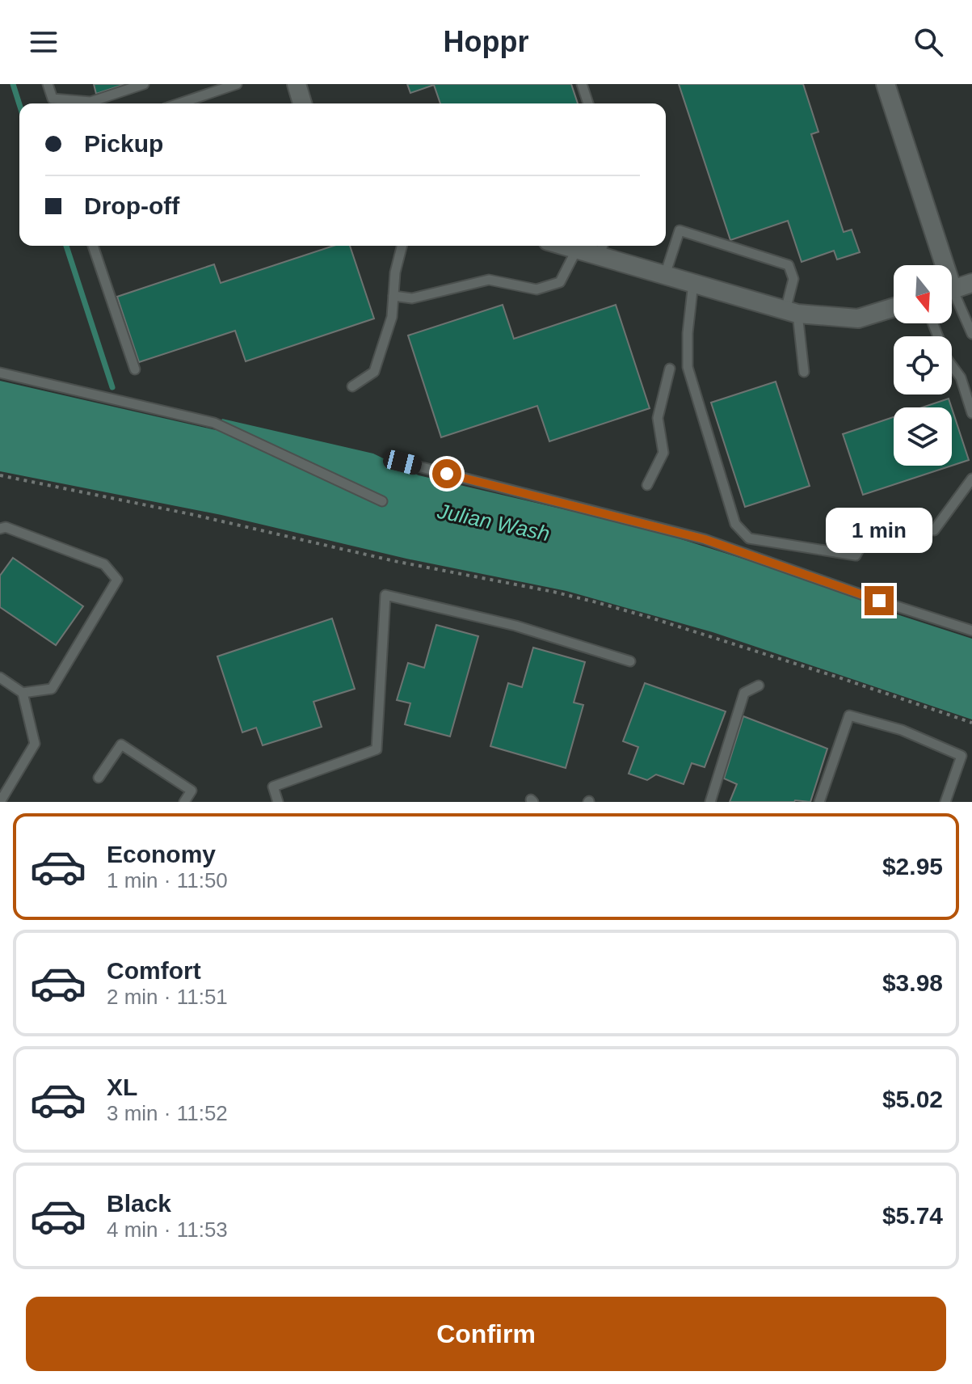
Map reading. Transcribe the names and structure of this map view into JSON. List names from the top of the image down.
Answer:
{
  "water": ["Julian Wash"],
  "north": "bottom",
  "page": {
    "header": "Hoppr",
    "banner": ["Pickup", "Drop-off"],
    "bubble": "1 min",
    "list": [
      {
        "name": "Economy",
        "note": "1 min · 11:50",
        "value": "$2.95"
      },
      {
        "name": "Comfort",
        "note": "2 min · 11:51",
        "value": "$3.98"
      },
      {
        "name": "XL",
        "note": "3 min · 11:52",
        "value": "$5.02"
      },
      {
        "name": "Black",
        "note": "4 min · 11:53",
        "value": "$5.74"
      }
    ],
    "buttons": "Confirm"
  }
}
